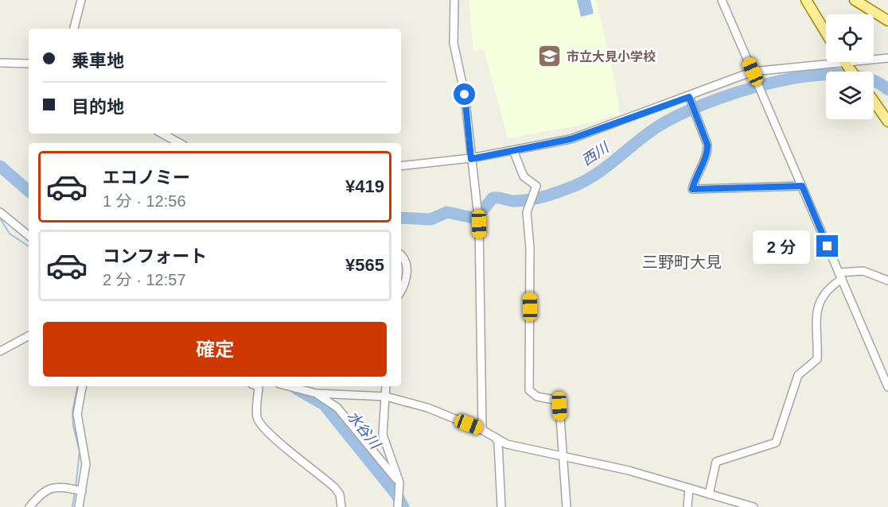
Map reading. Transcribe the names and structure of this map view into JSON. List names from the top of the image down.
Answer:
{
  "districts": ["三野町大見"],
  "water": ["西川", "水谷川"],
  "places": {
    "school or university": ["市立大見小学校"]
  },
  "page": {
    "banner": ["乗車地", "目的地"],
    "list": [
      {
        "name": "エコノミー",
        "note": "1 分 · 12:56",
        "value": "¥419"
      },
      {
        "name": "コンフォート",
        "note": "2 分 · 12:57",
        "value": "¥565"
      }
    ],
    "bubble": "2 分",
    "buttons": "確定"
  }
}
